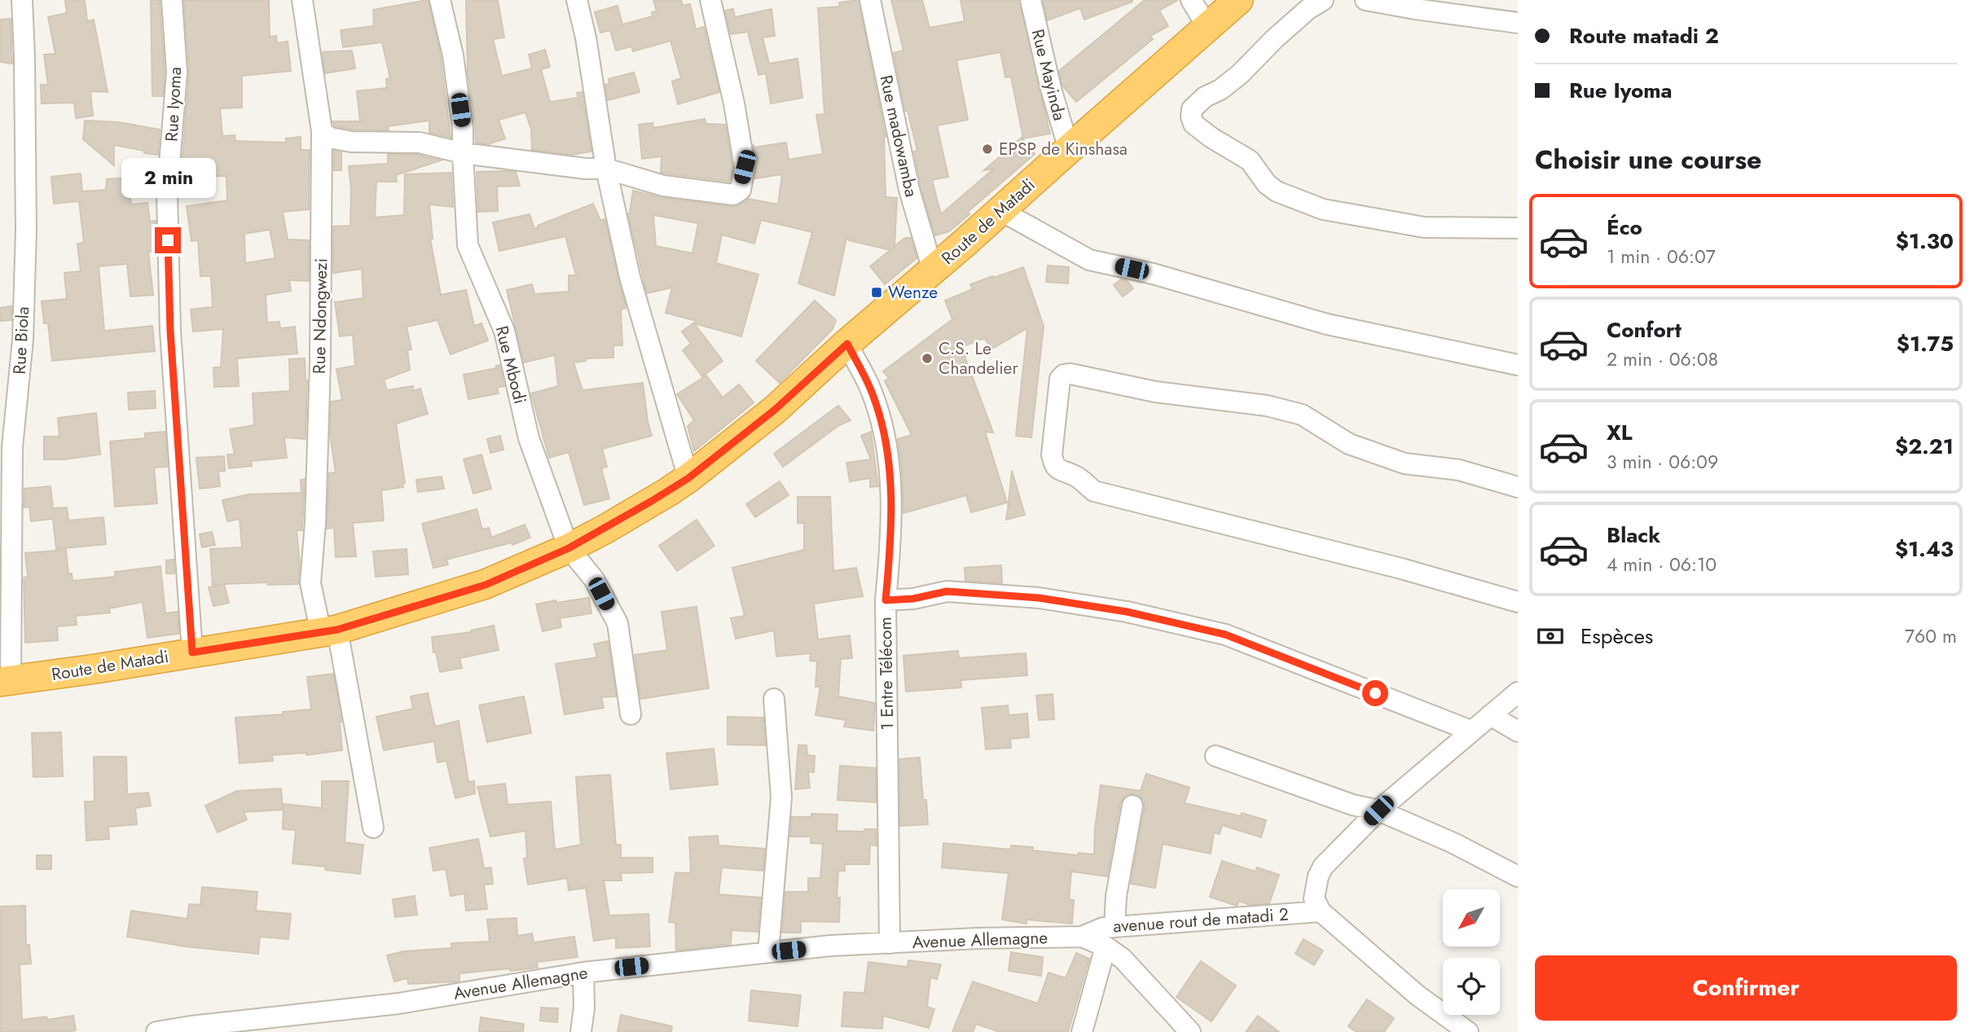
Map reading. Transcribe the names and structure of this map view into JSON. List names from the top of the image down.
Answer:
{
  "streets": {
    "highway": ["Route de Matadi"],
    "street": [
      "Rue Mayinda",
      "Rue Iyoma",
      "Rue madowamba",
      "Rue Ndongwezi",
      "Rue Biola",
      "Rue Mbodi",
      "1 Entre Télécom",
      "avenue rout de matadi 2",
      "Avenue Allemagne"
    ]
  },
  "crossings": [
    ["Rue Mayinda", "Route de Matadi"],
    ["Rue Iyoma", "Route de Matadi"],
    ["Rue madowamba", "Route de Matadi"],
    ["Route de Matadi", "Rue Ndongwezi"],
    ["Route de Matadi", "Rue Biola"],
    ["Route de Matadi", "Rue Mbodi"],
    ["Route de Matadi", "1 Entre Télécom"],
    ["1 Entre Télécom", "Avenue Allemagne"],
    ["avenue rout de matadi 2", "Avenue Allemagne"]
  ],
  "places": {
    "other": ["EPSP de Kinshasa", "C.S. Le Chandelier"],
    "transit": ["Wenze"]
  },
  "north": "bottom left",
  "page": {
    "banner": ["Route matadi 2", "Rue Iyoma"],
    "heading": "Choisir une course",
    "bubble": "2 min",
    "list": [
      {
        "name": "Éco",
        "note": "1 min · 06:07",
        "value": "$1.30"
      },
      {
        "name": "Confort",
        "note": "2 min · 06:08",
        "value": "$1.75"
      },
      {
        "name": "XL",
        "note": "3 min · 06:09",
        "value": "$2.21"
      },
      {
        "name": "Black",
        "note": "4 min · 06:10",
        "value": "$1.43"
      }
    ],
    "pay": ["Espèces", "760 m"],
    "buttons": "Confirmer"
  }
}
